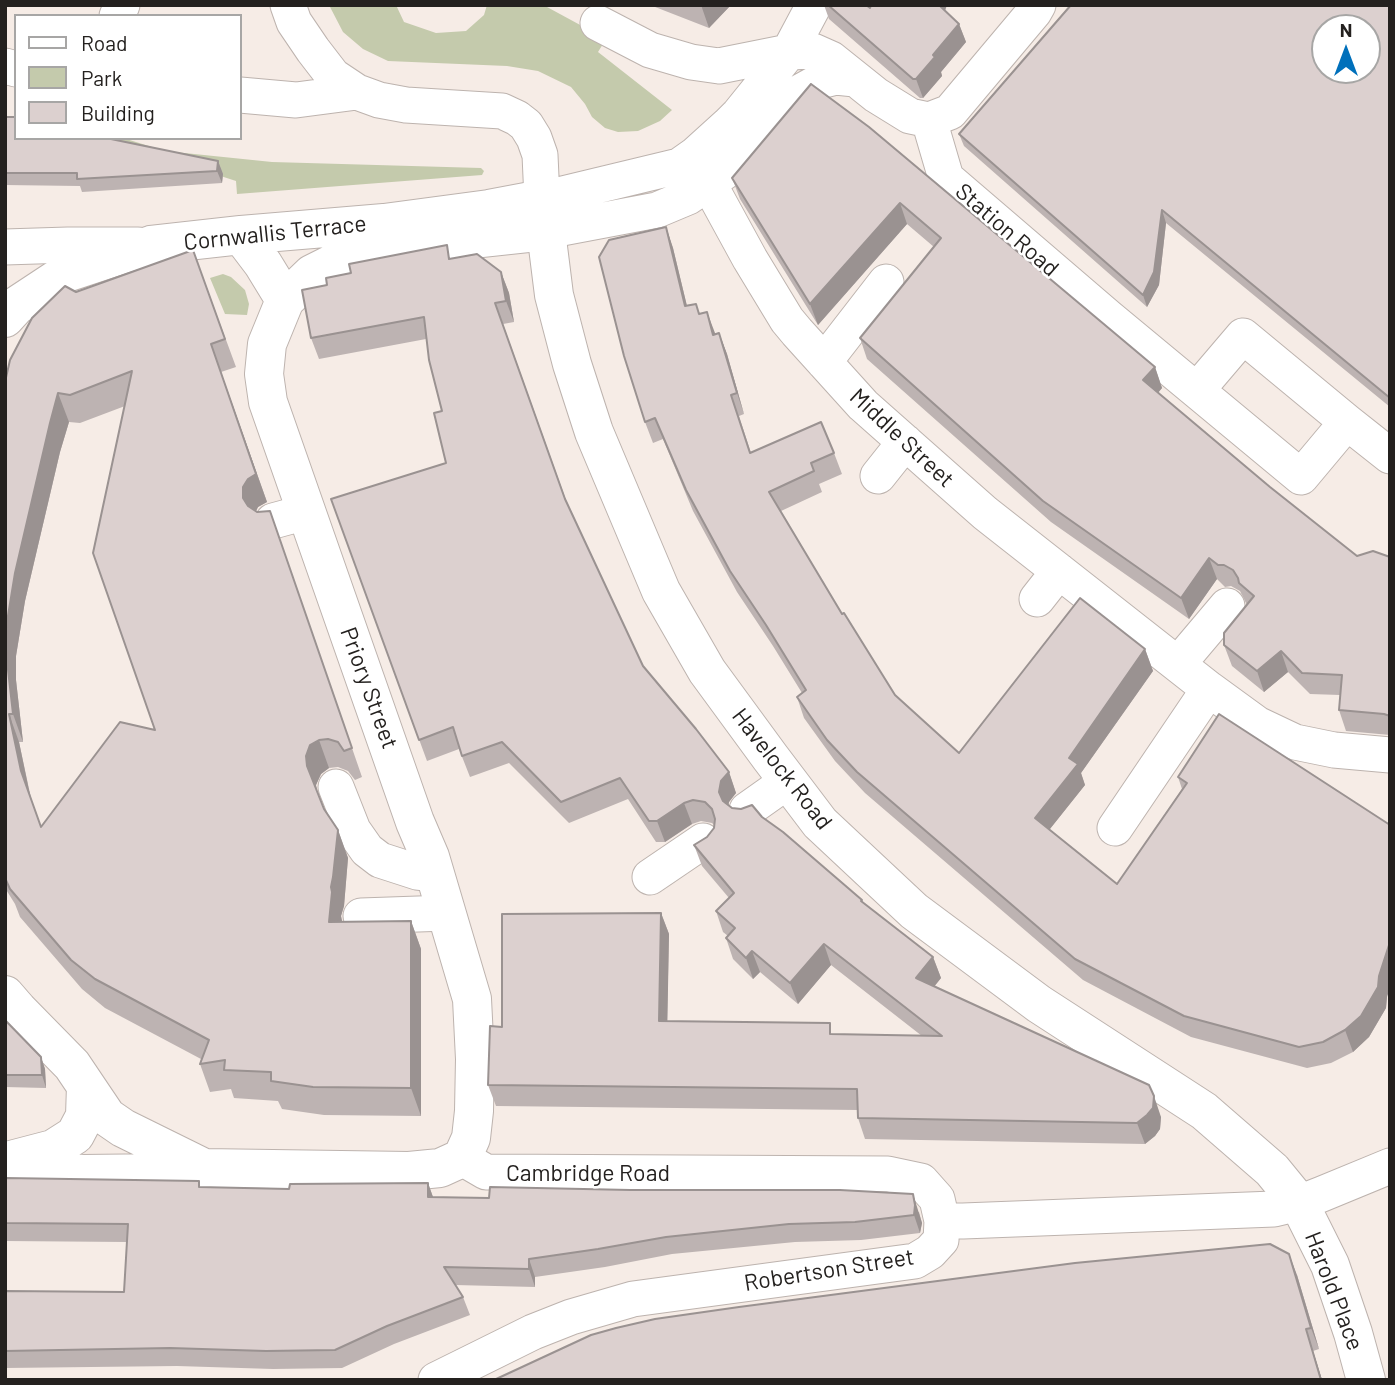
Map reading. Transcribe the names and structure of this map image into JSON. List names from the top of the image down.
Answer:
{
  "streets": {
    "main road": [
      "Cornwallis Terrace",
      "Priory Street",
      "Havelock Road",
      "Harold Place"
    ],
    "street": [
      "Station Road",
      "Middle Street",
      "Cambridge Road",
      "Robertson Street"
    ]
  },
  "crossings": [
    ["Cornwallis Terrace", "Priory Street"],
    ["Cornwallis Terrace", "Havelock Road"],
    ["Priory Street", "Cambridge Road"],
    ["Havelock Road", "Harold Place"],
    ["Cambridge Road", "Robertson Street"]
  ],
  "legend": ["Road", "Park", "Building"],
  "north": "top"
}
